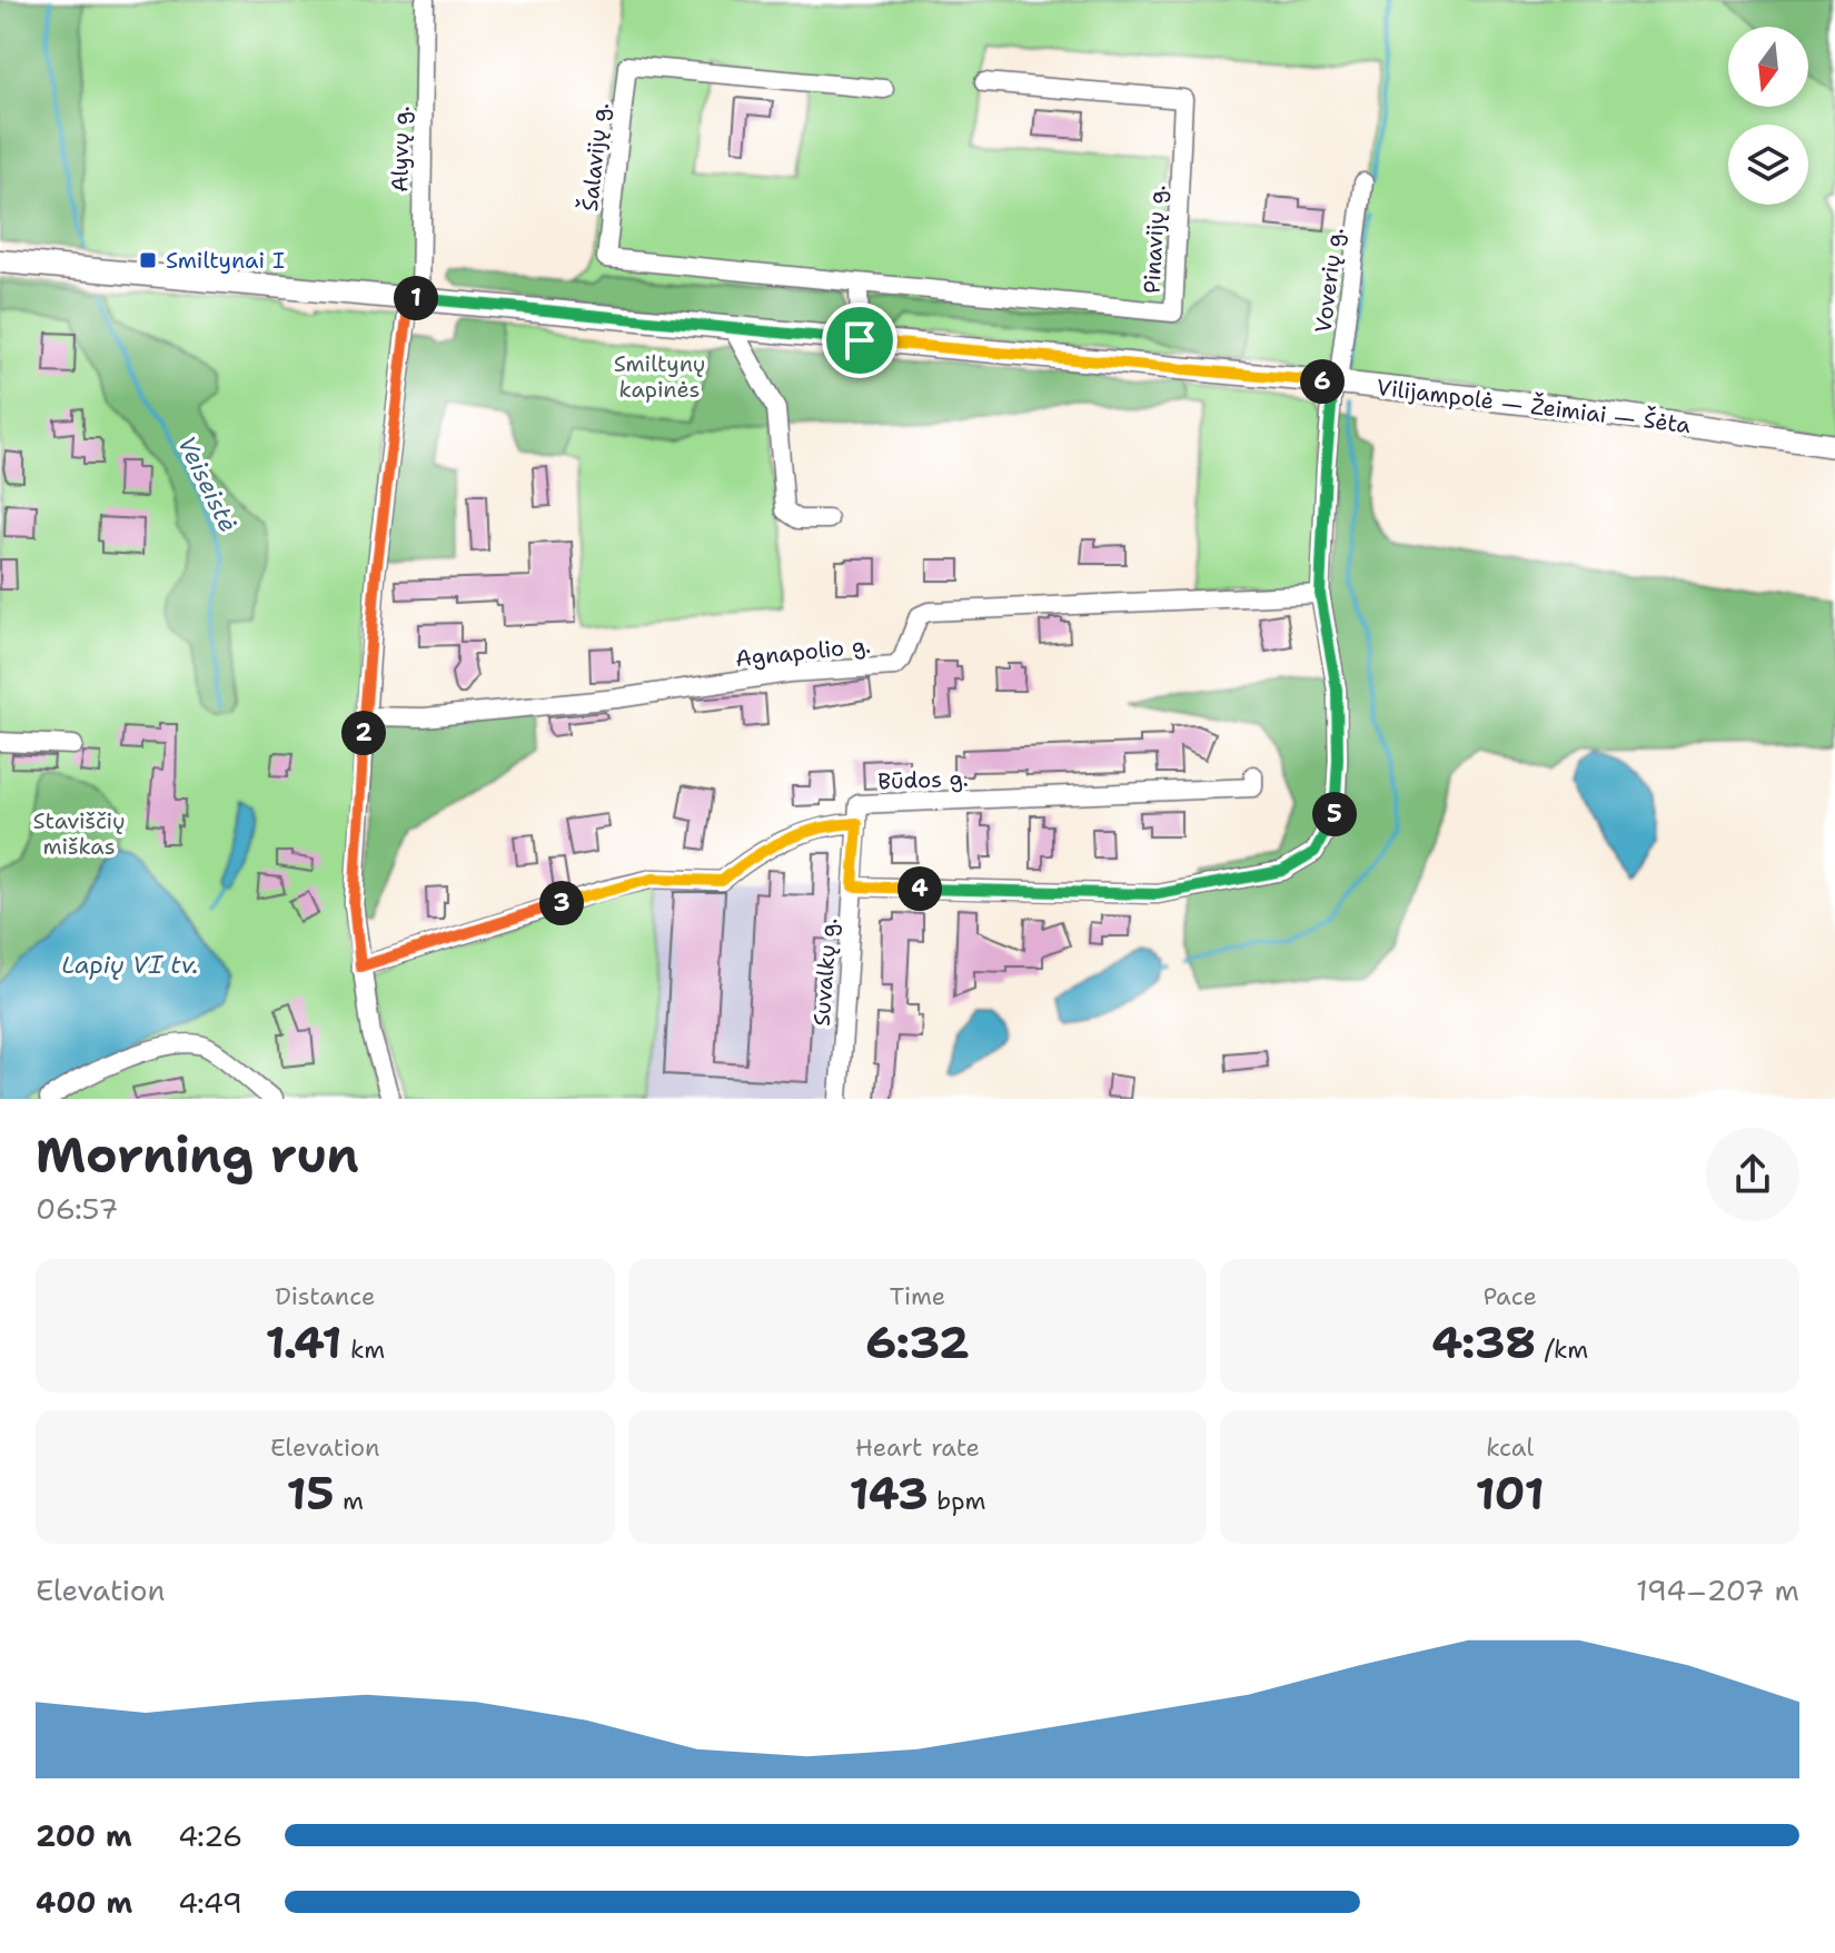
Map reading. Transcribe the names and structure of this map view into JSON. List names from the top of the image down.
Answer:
{
  "streets": {
    "main road": ["Vilijampolė — Žeimiai — Šėta"],
    "street": [
      "Alyvų g.",
      "Šalavijų g.",
      "Pinavijų g.",
      "Voverių g.",
      "Agnapolio g.",
      "Būdos g.",
      "Suvalkų g."
    ]
  },
  "crossings": [
    ["Alyvų g.", "Vilijampolė — Žeimiai — Šėta"],
    ["Alyvų g.", "Agnapolio g."],
    ["Alyvų g.", "Būdos g."],
    ["Šalavijų g.", "Pinavijų g."],
    ["Voverių g.", "Vilijampolė — Žeimiai — Šėta"],
    ["Būdos g.", "Suvalkų g."]
  ],
  "water": ["Veiseistė", "Lapių VI tv."],
  "parks": ["Smiltynų kapinės", "Staviščių miškas"],
  "places": {
    "transit": ["Smiltynai I"]
  },
  "north": "bottom",
  "page": {
    "pins": [
      "1",
      "6",
      "2",
      "5",
      "4",
      "3"
    ],
    "heading": ["Morning run", "06:57"],
    "stats": [
      ["Distance", "1.41 km"],
      ["Time", "6:32"],
      ["Pace", "4:38 /km"],
      ["Elevation", "15 m"],
      ["Heart rate", "143 bpm"],
      ["kcal", "101"]
    ],
    "chart": ["Elevation", "194–207 m"],
    "list": [
      {
        "name": "200 m",
        "note": "4:26"
      },
      {
        "name": "400 m",
        "note": "4:49"
      }
    ]
  }
}
